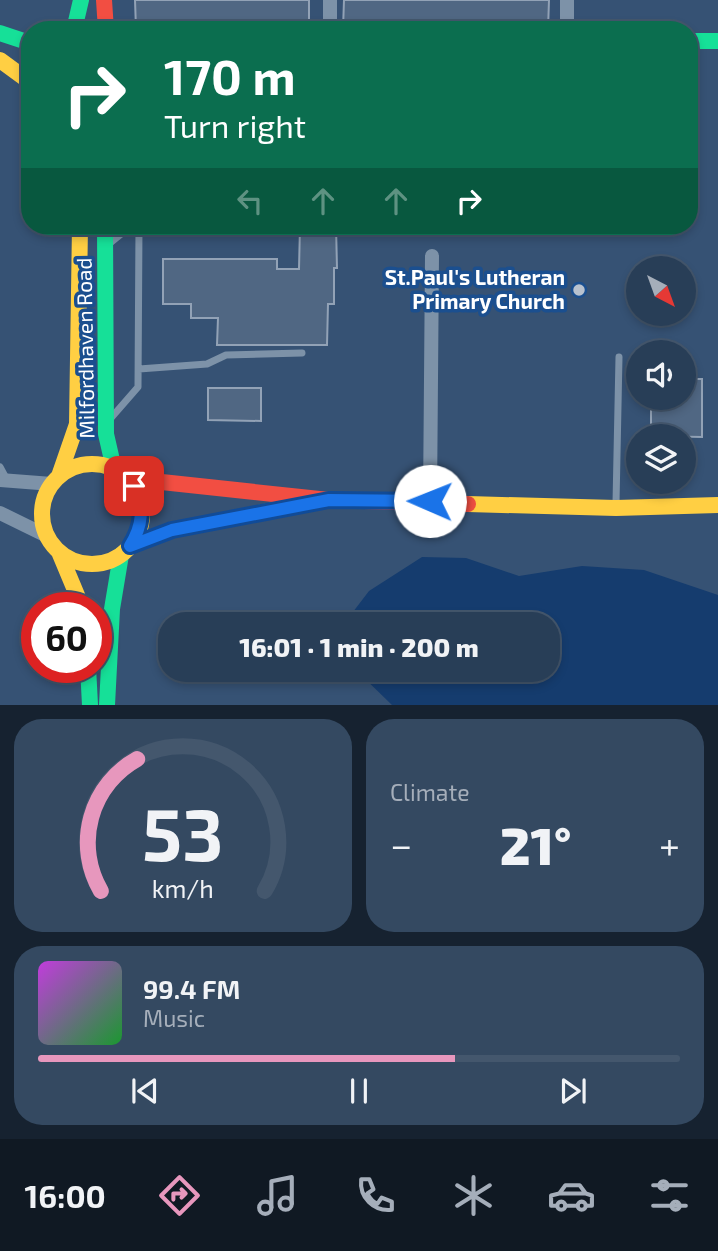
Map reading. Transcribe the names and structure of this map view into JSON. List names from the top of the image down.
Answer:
{
  "streets": {
    "main road": ["Milfordhaven Road"]
  },
  "places": ["St.Paul's Lutheran Primary Church"],
  "north": "bottom right",
  "page": {
    "turn": ["170 m", "Turn right"],
    "limit": "60",
    "trip": "16:01 · 1 min · 200 m",
    "tile": "Climate",
    "heat": ["−", "21°", "+"],
    "song": ["99.4 FM", "Music"],
    "tabs": "16:00",
    "gauge": ["53", "km/h"]
  }
}
